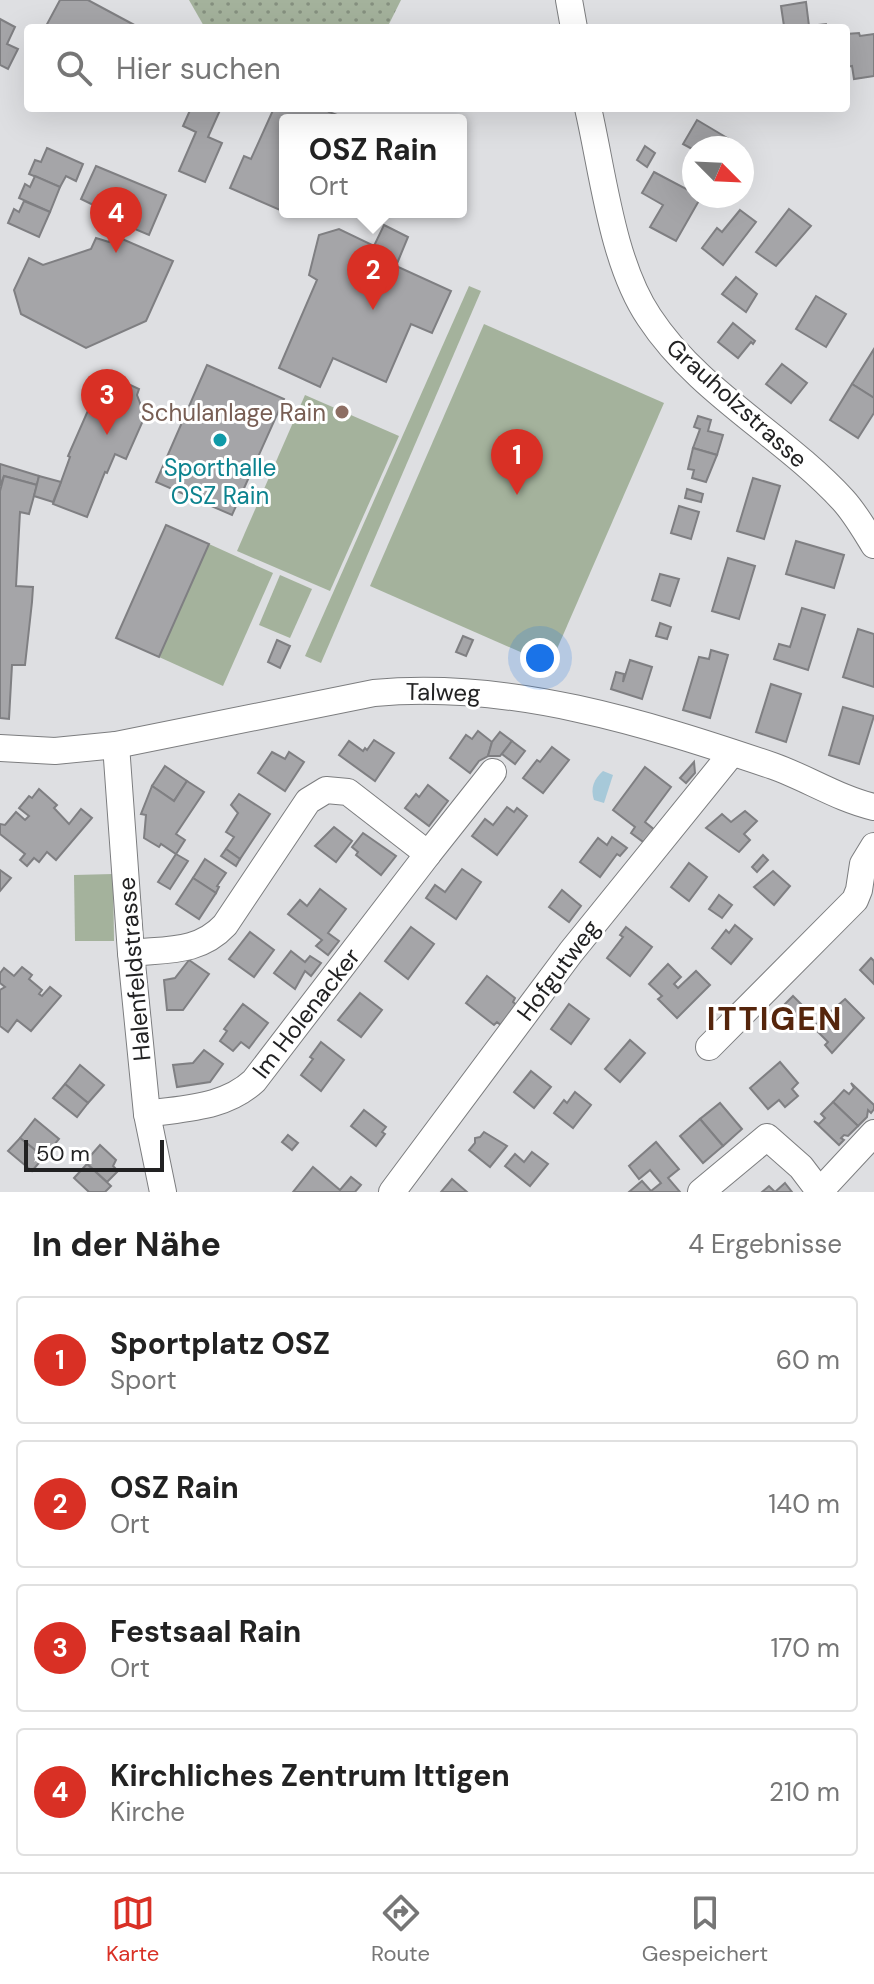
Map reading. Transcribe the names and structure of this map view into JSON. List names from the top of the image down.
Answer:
{
  "streets": {
    "street": [
      "Grauholzstrasse",
      "Talweg",
      "Halenfeldstrasse",
      "Hofgutweg",
      "Im Holenacker"
    ]
  },
  "crossings": [
    ["Talweg", "Halenfeldstrasse"],
    ["Talweg", "Hofgutweg"],
    ["Halenfeldstrasse", "Im Holenacker"]
  ],
  "districts": ["ITTIGEN"],
  "places": ["Schulanlage Rain", "Sporthalle OSZ Rain"],
  "scale_bar": "50 m",
  "north": "bottom right",
  "page": {
    "search": "Hier suchen",
    "popup": ["OSZ Rain", "Ort"],
    "pins": [
      "4",
      "2",
      "3",
      "1"
    ],
    "scale": "50 m",
    "heading": ["In der Nähe", "4 Ergebnisse"],
    "list": [
      {
        "mark": "1",
        "name": "Sportplatz OSZ",
        "note": "Sport",
        "value": "60 m"
      },
      {
        "mark": "2",
        "name": "OSZ Rain",
        "note": "Ort",
        "value": "140 m"
      },
      {
        "mark": "3",
        "name": "Festsaal Rain",
        "note": "Ort",
        "value": "170 m"
      },
      {
        "mark": "4",
        "name": "Kirchliches Zentrum Ittigen",
        "note": "Kirche",
        "value": "210 m"
      }
    ],
    "nav": ["Karte", "Route", "Gespeichert"]
  }
}
